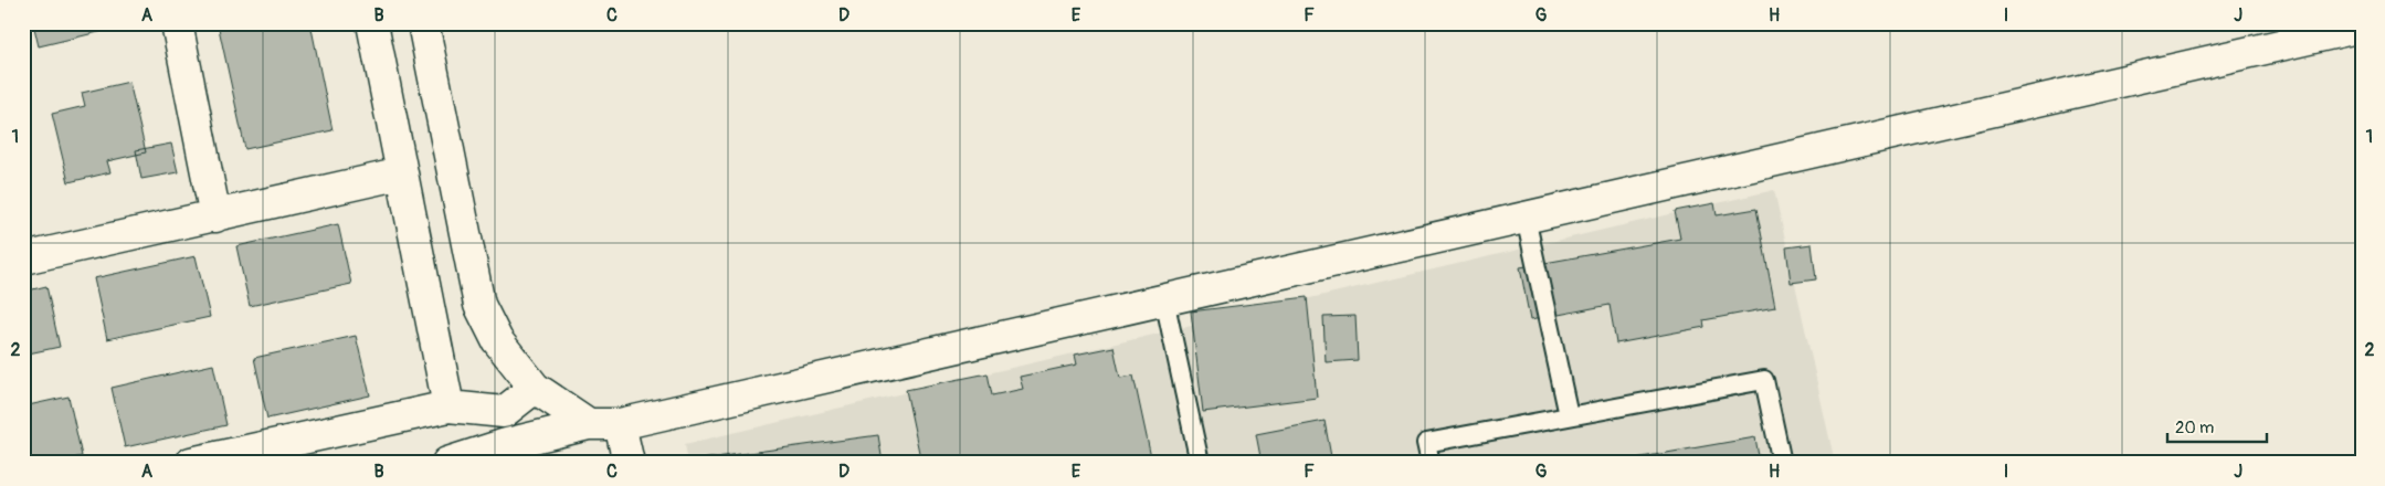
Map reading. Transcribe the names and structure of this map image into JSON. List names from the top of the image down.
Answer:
{
  "scale_bar": "20 m",
  "grid": {
    "columns": [
      "A",
      "B",
      "C",
      "D",
      "E",
      "F",
      "G",
      "H",
      "I",
      "J"
    ],
    "rows": ["1", "2"]
  }
}
